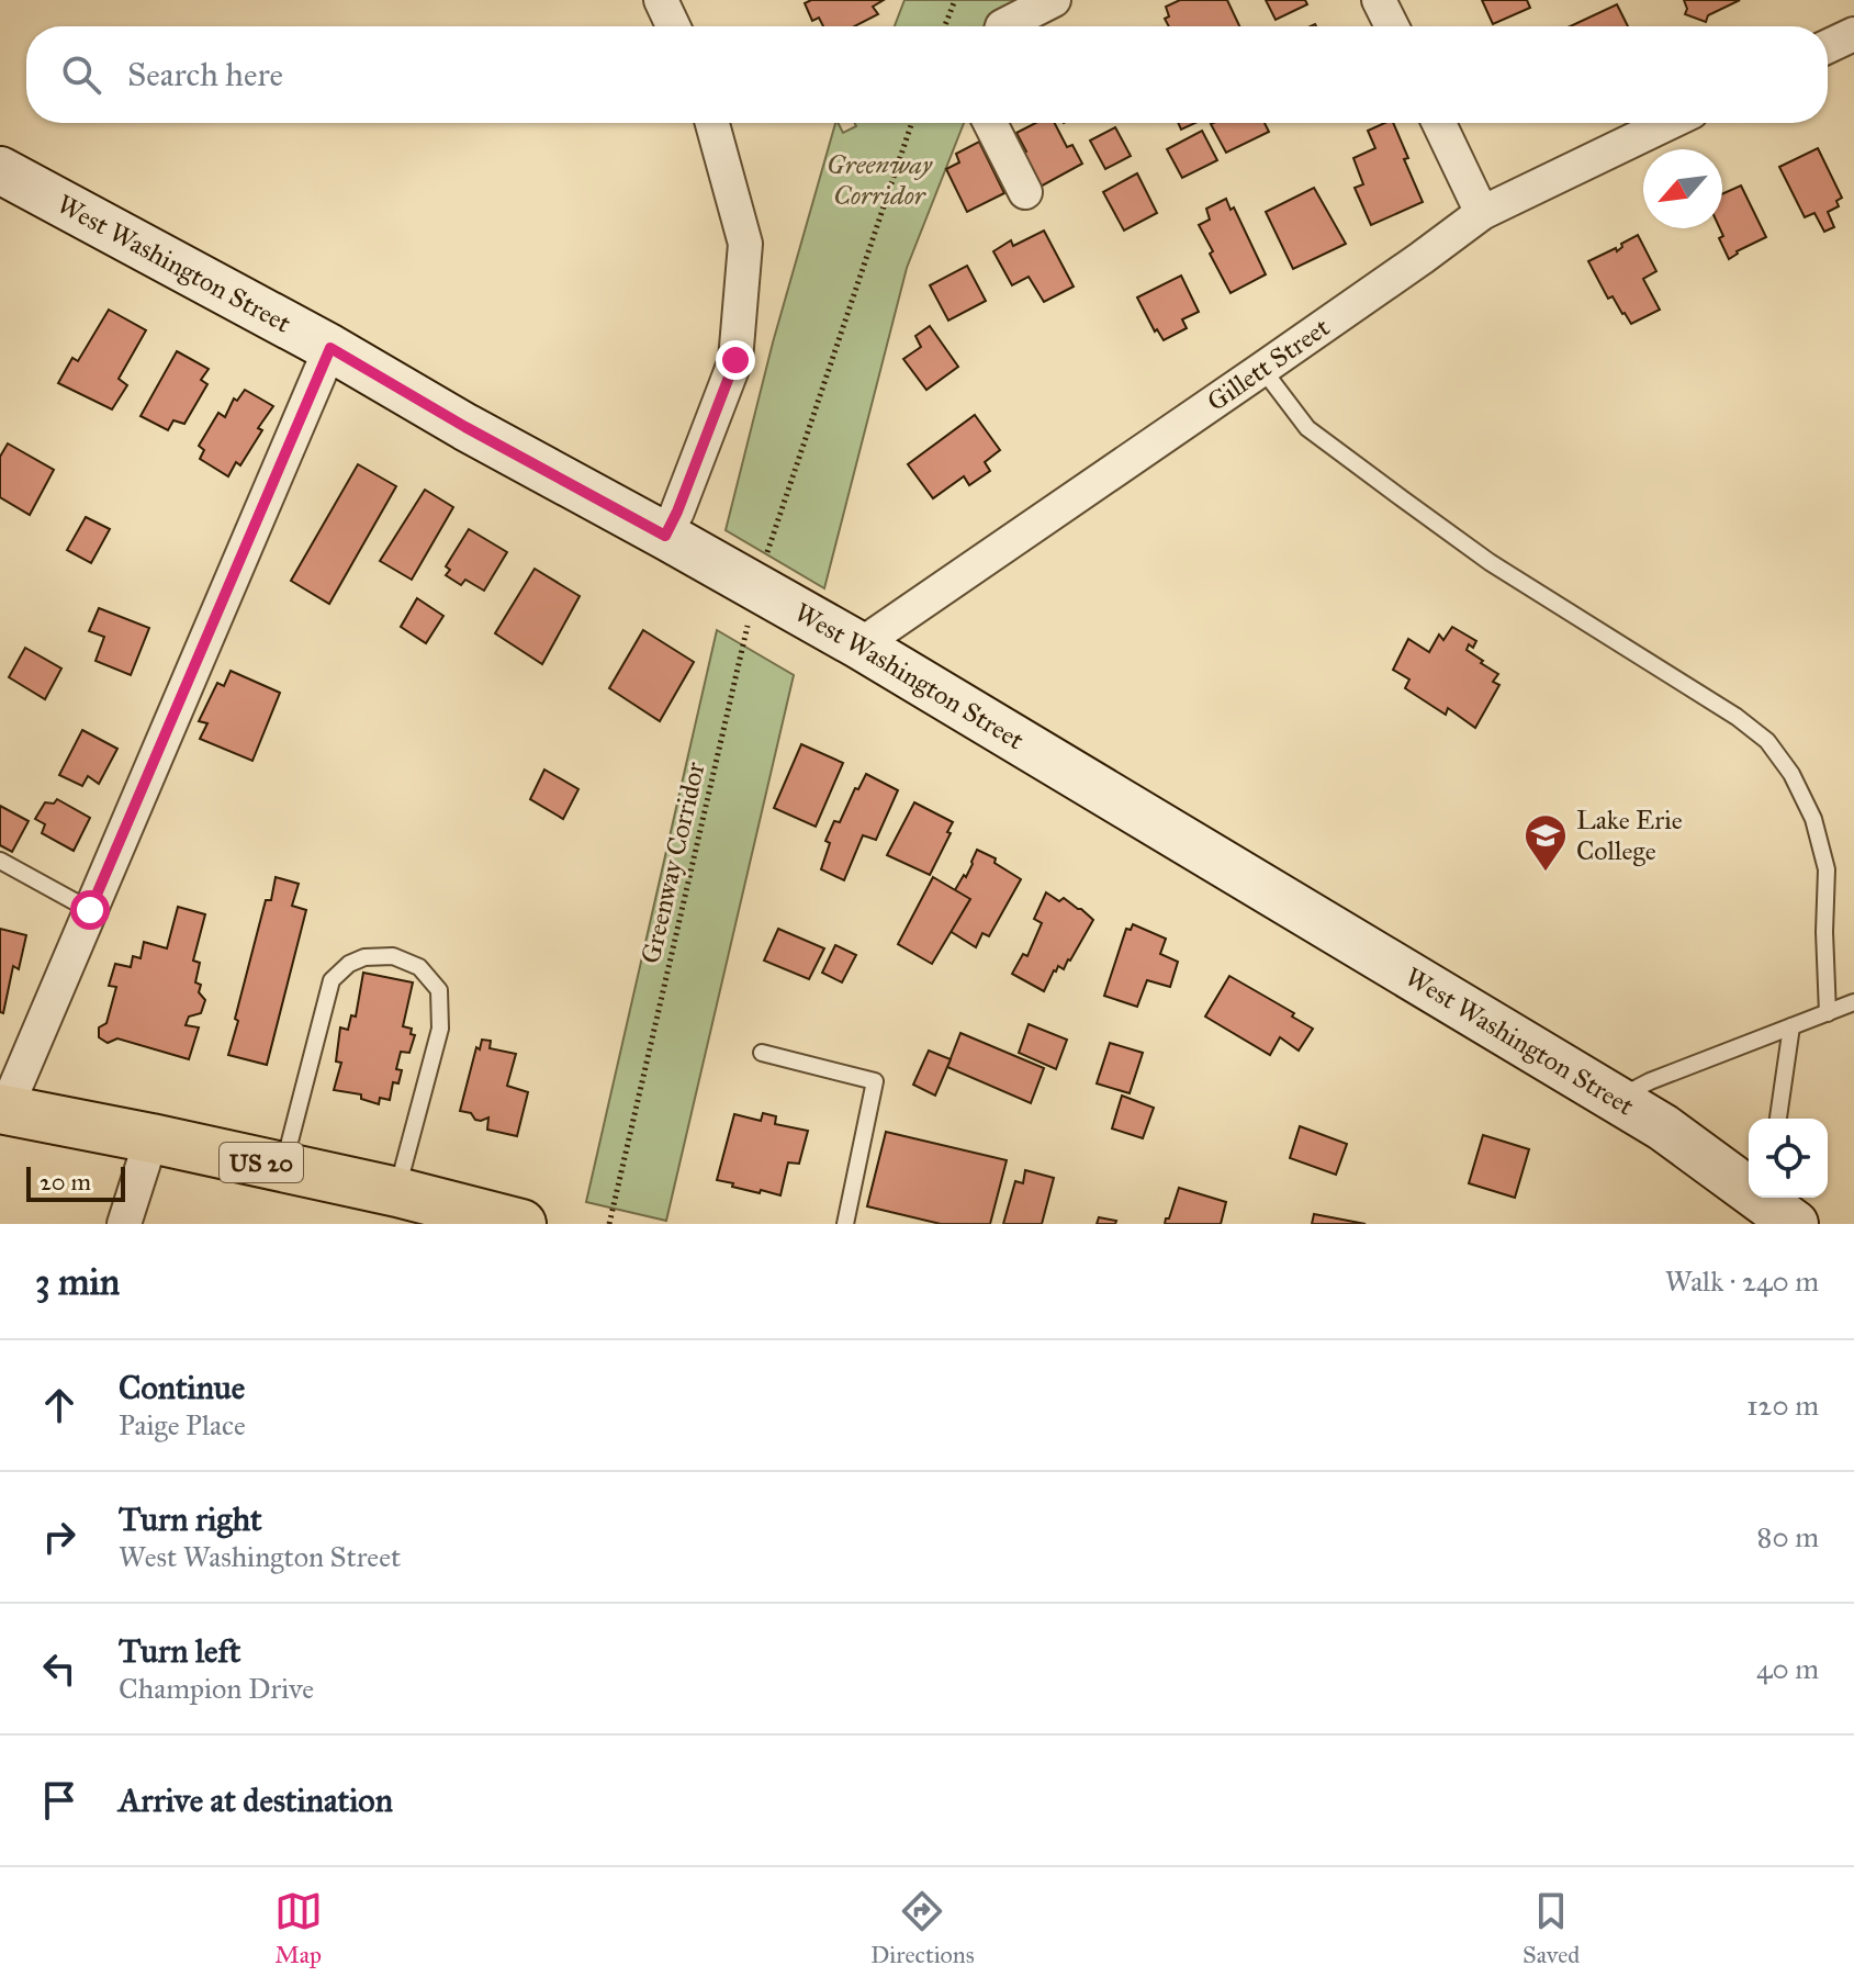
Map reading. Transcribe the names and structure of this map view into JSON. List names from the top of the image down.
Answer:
{
  "streets": {
    "main road": ["US 20"],
    "street": ["West Washington Street", "Gillett Street"],
    "path": ["Greenway Corridor"]
  },
  "crossings": [
    ["West Washington Street", "Gillett Street"],
    ["West Washington Street", "Greenway Corridor"]
  ],
  "parks": ["Greenway Corridor"],
  "places": {
    "school or university": ["Lake Erie College"]
  },
  "scale_bar": "20 m",
  "north": "bottom left",
  "page": {
    "search": "Search here",
    "scale": "20 m",
    "heading": ["3 min", "Walk · 240 m"],
    "list": [
      ["Continue", "Paige Place", "120 m"],
      ["Turn right", "West Washington Street", "80 m"],
      ["Turn left", "Champion Drive", "40 m"],
      "Arrive at destination"
    ],
    "nav": ["Map", "Directions", "Saved"]
  }
}
